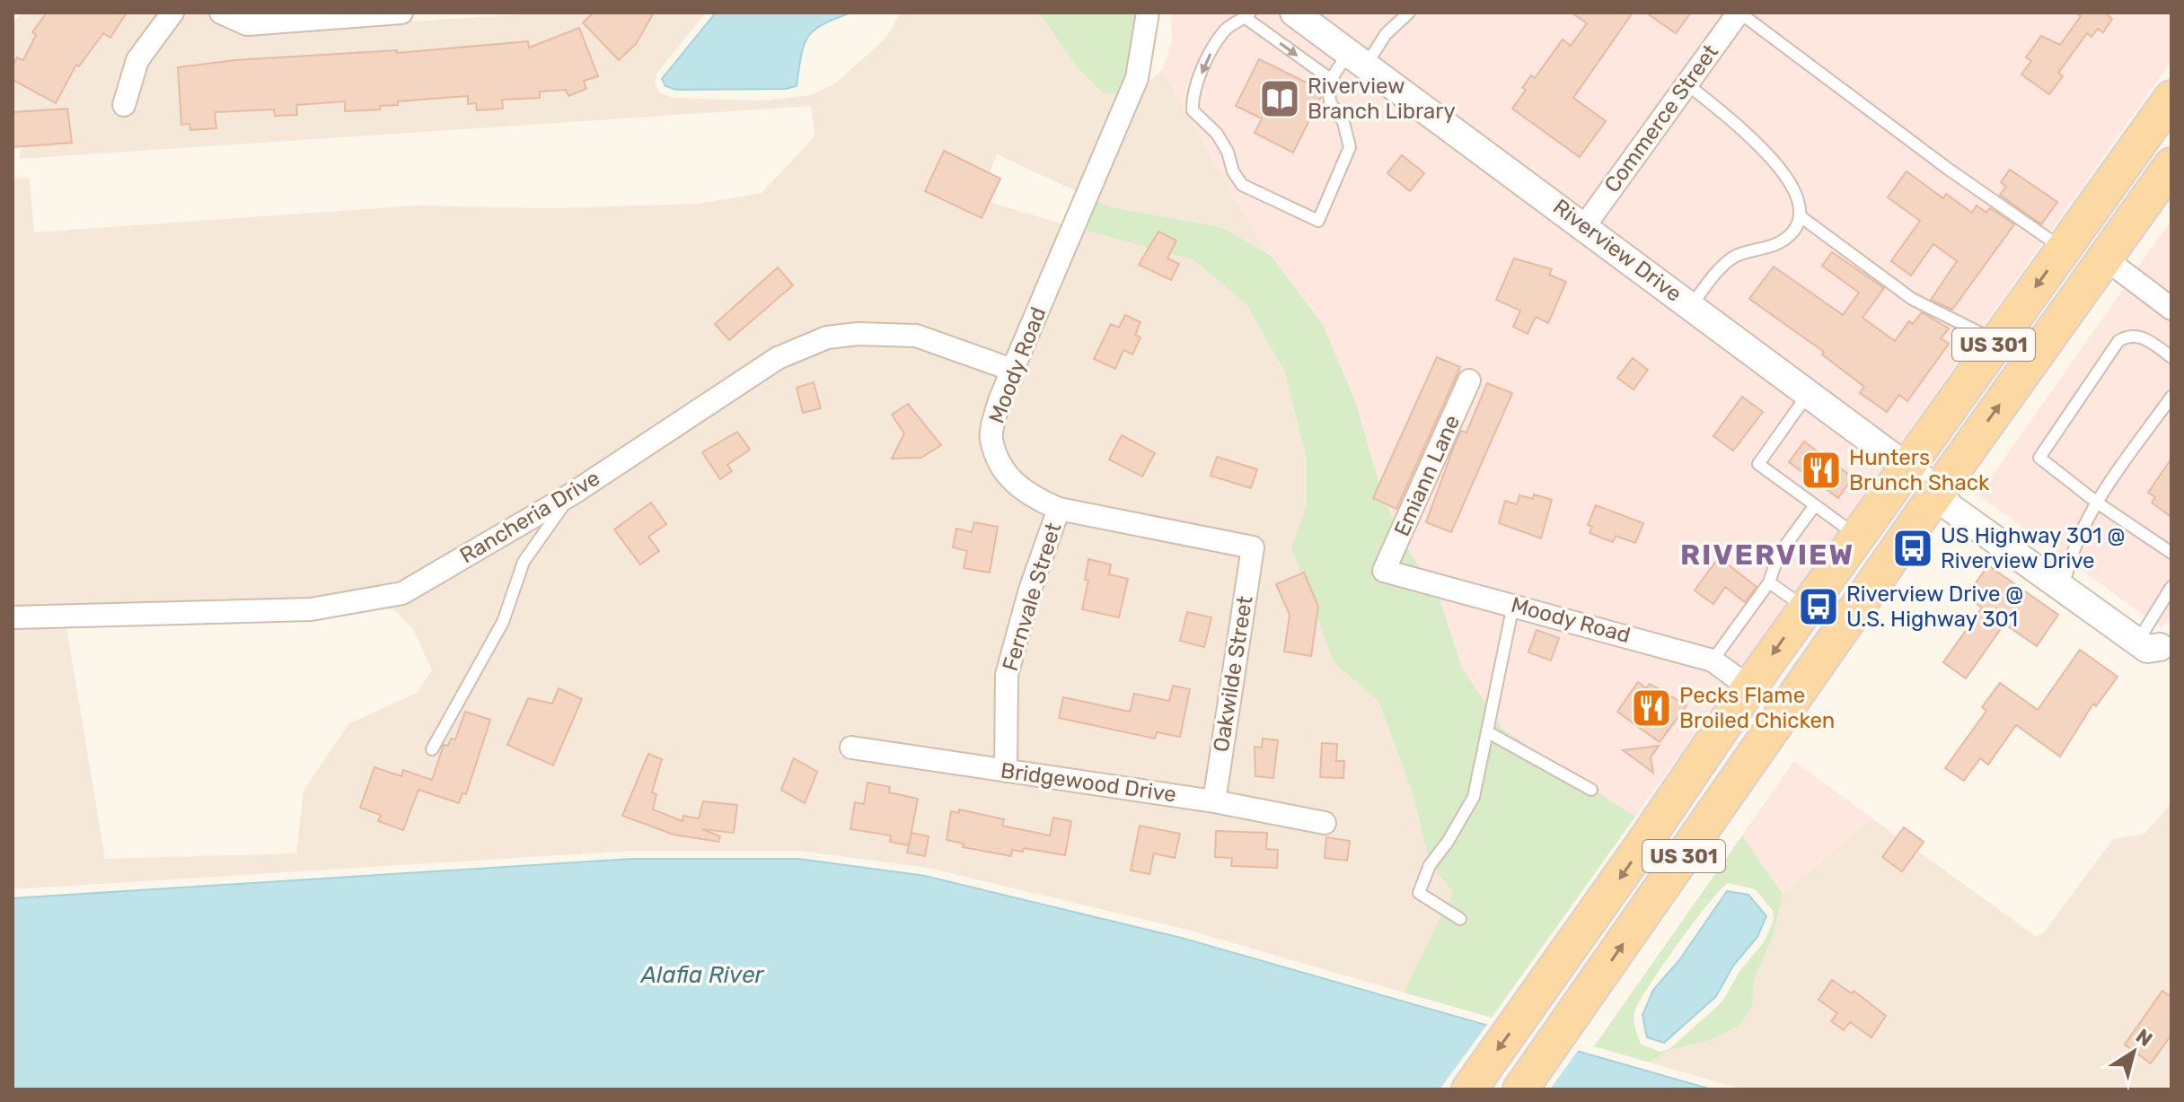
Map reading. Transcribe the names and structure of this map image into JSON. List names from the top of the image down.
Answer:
{
  "streets": {
    "main road": ["US 301"],
    "street": [
      "Commerce Street",
      "Riverview Drive",
      "Moody Road",
      "Emiann Lane",
      "Rancheria Drive",
      "Fernvale Street",
      "Oakwilde Street",
      "Bridgewood Drive"
    ]
  },
  "crossings": [
    ["Commerce Street", "Riverview Drive"],
    ["Riverview Drive", "US 301"],
    ["US 301", "Moody Road"],
    ["Moody Road", "Emiann Lane"],
    ["Moody Road", "Rancheria Drive"],
    ["Moody Road", "Fernvale Street"],
    ["Moody Road", "Oakwilde Street"],
    ["Fernvale Street", "Bridgewood Drive"],
    ["Oakwilde Street", "Bridgewood Drive"]
  ],
  "districts": ["RIVERVIEW"],
  "water": ["Alafia River"],
  "places": {
    "library": ["Riverview Branch Library"],
    "restaurant": ["Hunters Brunch Shack", "Pecks Flame Broiled Chicken"],
    "bus stop": ["US Highway 301 @ Riverview Drive", "Riverview Drive @ U.S. Highway 301"]
  },
  "north": "top right"
}
